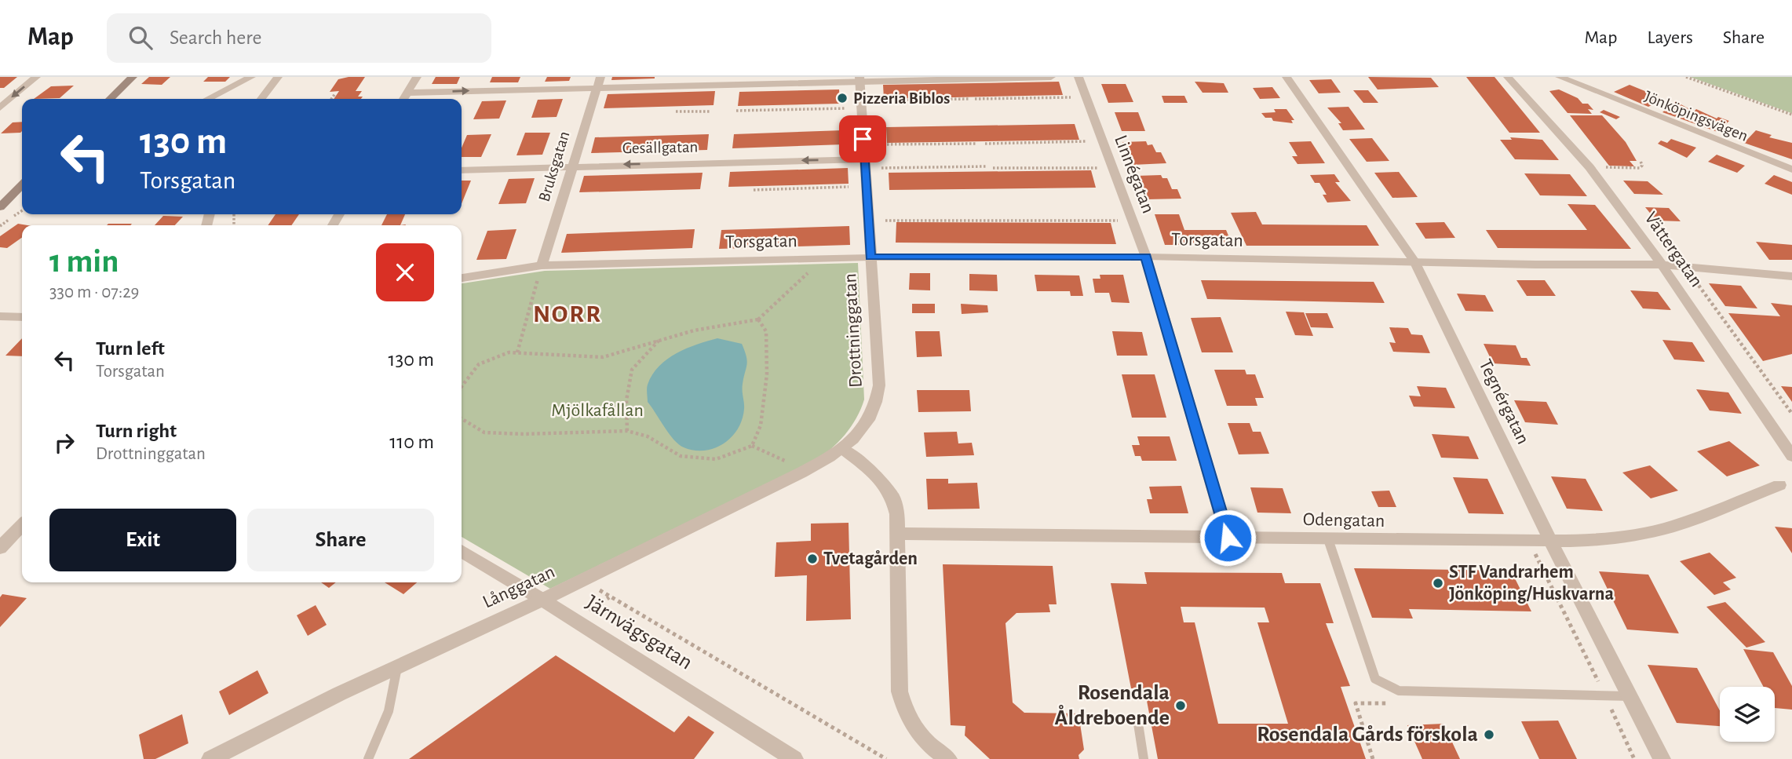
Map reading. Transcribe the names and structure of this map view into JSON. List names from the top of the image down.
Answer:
{
  "streets": {
    "street": [
      "Jönköpingsvägen",
      "Gesällgatan",
      "Bruksgatan",
      "Linnégatan",
      "Torsgatan",
      "Vättergatan",
      "Drottninggatan",
      "Tegnérgatan",
      "Odengatan",
      "Långgatan",
      "Järnvägsgatan"
    ]
  },
  "crossings": [
    ["Gesällgatan", "Bruksgatan"],
    ["Gesällgatan", "Drottninggatan"],
    ["Bruksgatan", "Torsgatan"],
    ["Linnégatan", "Torsgatan"],
    ["Linnégatan", "Odengatan"],
    ["Torsgatan", "Vättergatan"],
    ["Torsgatan", "Drottninggatan"],
    ["Torsgatan", "Tegnérgatan"],
    ["Drottninggatan", "Långgatan"],
    ["Tegnérgatan", "Odengatan"],
    ["Långgatan", "Järnvägsgatan"]
  ],
  "districts": ["NORR"],
  "parks": ["Mjölkafållan"],
  "places": [
    "Pizzeria Biblos",
    "Tvetagården",
    "STF Vandrarhem Jönköping/Huskvarna",
    "Rosendala Åldreboende",
    "Rosendala Gårds förskola"
  ],
  "page": {
    "header": "Map",
    "search": "Search here",
    "nav": ["Map", "Layers", "Share"],
    "turn": ["130 m", "Torsgatan"],
    "heading": ["1 min", "330 m · 07:29"],
    "list": [
      {
        "name": "Turn left",
        "note": "Torsgatan",
        "value": "130 m"
      },
      {
        "name": "Turn right",
        "note": "Drottninggatan",
        "value": "110 m"
      }
    ],
    "buttons": ["Exit", "Share"]
  }
}
